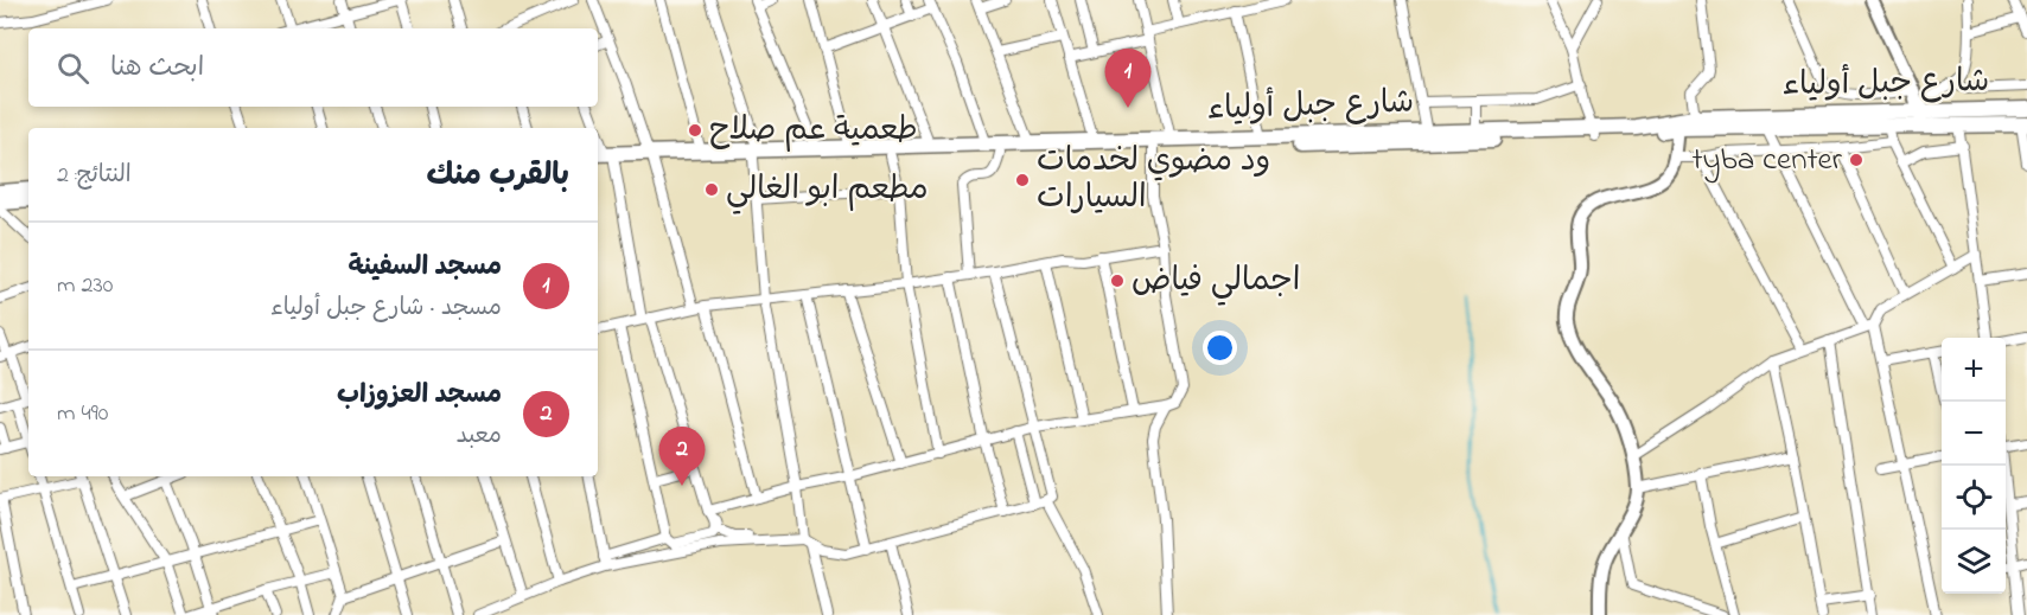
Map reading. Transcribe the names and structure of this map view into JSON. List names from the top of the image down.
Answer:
{
  "streets": {
    "main road": ["شارع جبل أولياء"]
  },
  "places": [
    "طعمية عم صلاح",
    "tyba center",
    "ود مضوي لخدمات السيارات",
    "مطعم ابو الغالي",
    "اجمالي فياض"
  ],
  "page": {
    "search": "ابحث هنا",
    "pins": ["1", "2"],
    "heading": ["بالقرب منك", "النتائج: 2"],
    "list": [
      {
        "mark": "1",
        "name": "مسجد السفينة",
        "note": "مسجد · شارع جبل أولياء",
        "value": "230 m"
      },
      {
        "mark": "2",
        "name": "مسجد العزوزاب",
        "note": "معبد",
        "value": "490 m"
      }
    ],
    "map_buttons": ["+", "−"]
  }
}
